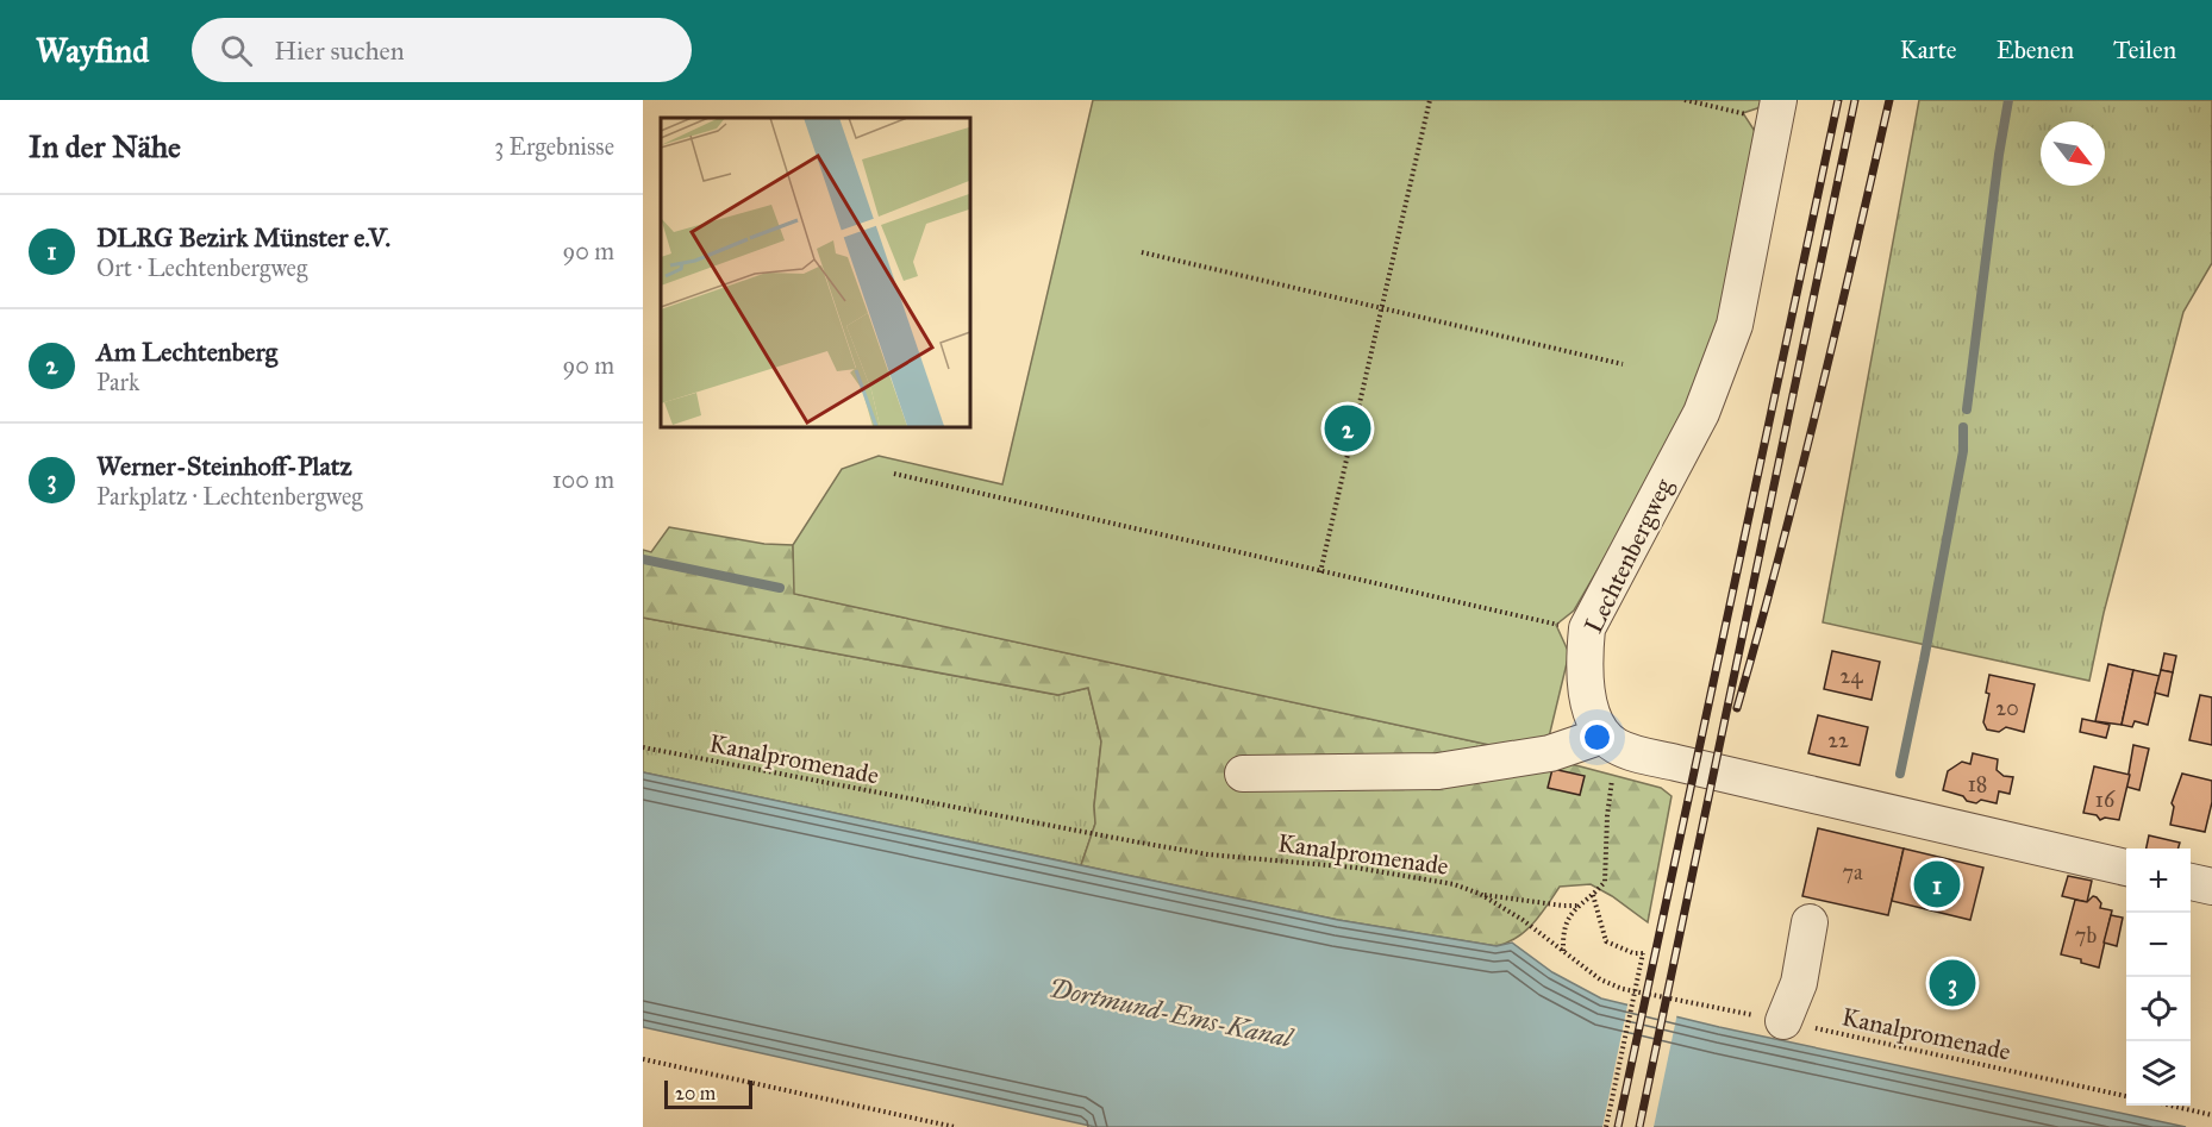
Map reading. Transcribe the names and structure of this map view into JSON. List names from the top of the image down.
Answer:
{
  "streets": {
    "street": ["Lechtenbergweg"],
    "path": ["Kanalpromenade"]
  },
  "water": ["Dortmund-Ems-Kanal"],
  "house_numbers": [
    "24",
    "20",
    "22",
    "18",
    "16",
    "7a",
    "7b"
  ],
  "scale_bar": "20 m",
  "north": "bottom right",
  "page": {
    "header": "Wayfind",
    "search": "Hier suchen",
    "nav": ["Karte", "Ebenen", "Teilen"],
    "heading": ["In der Nähe", "3 Ergebnisse"],
    "list": [
      {
        "mark": "1",
        "name": "DLRG Bezirk Münster e.V.",
        "note": "Ort · Lechtenbergweg",
        "value": "90 m"
      },
      {
        "mark": "2",
        "name": "Am Lechtenberg",
        "note": "Park",
        "value": "90 m"
      },
      {
        "mark": "3",
        "name": "Werner-Steinhoff-Platz",
        "note": "Parkplatz · Lechtenbergweg",
        "value": "100 m"
      }
    ],
    "pins": ["2", "1", "3"],
    "map_buttons": ["+", "−"],
    "scale": "20 m"
  }
}
